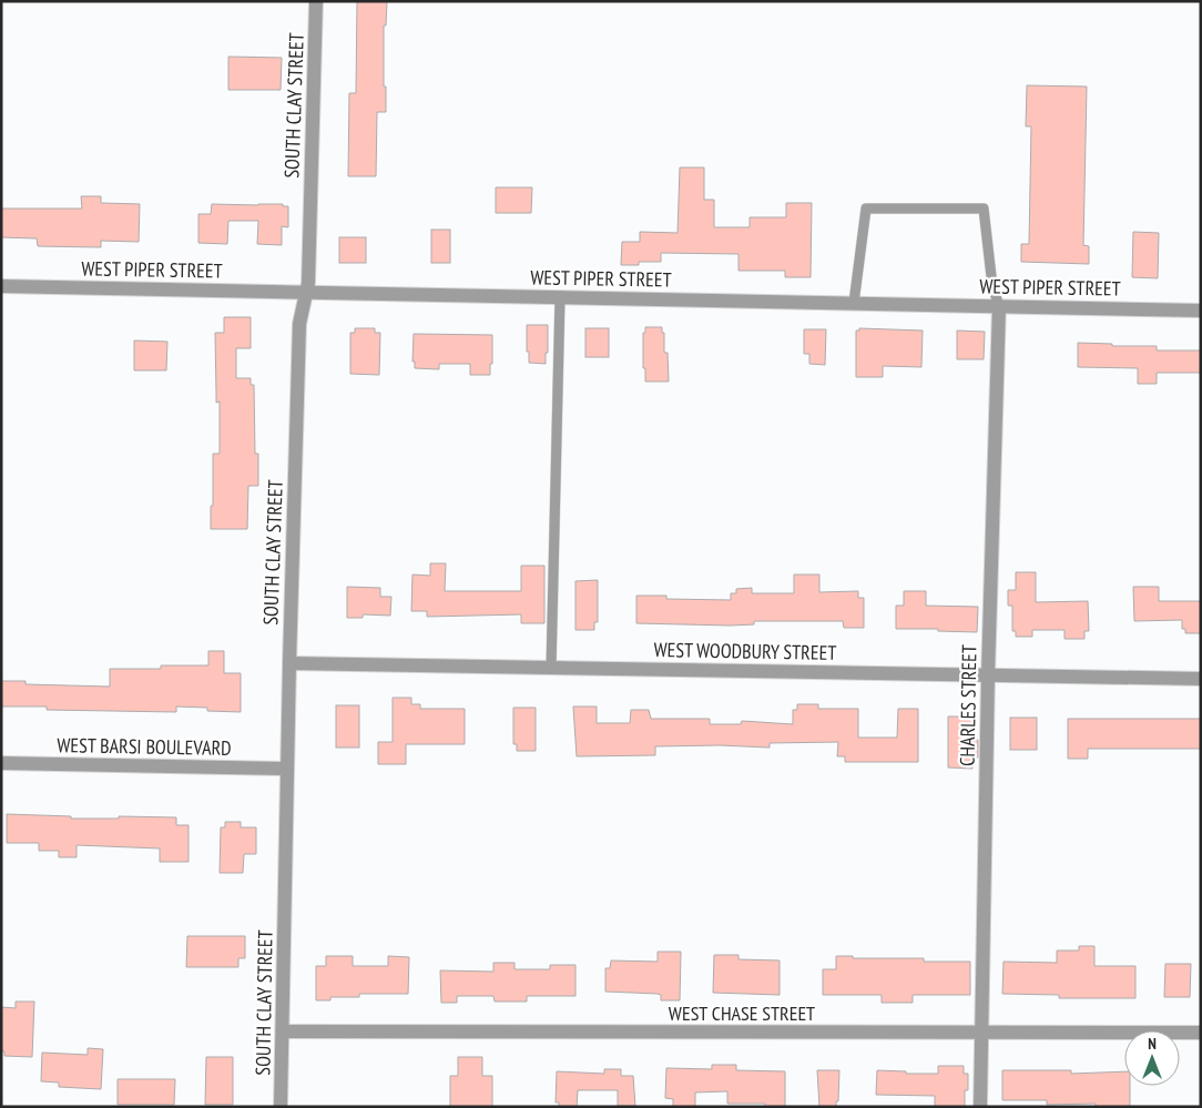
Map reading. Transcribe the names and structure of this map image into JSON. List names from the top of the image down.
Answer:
{
  "streets": {
    "street": [
      "SOUTH CLAY STREET",
      "WEST PIPER STREET",
      "WEST WOODBURY STREET",
      "CHARLES STREET",
      "WEST BARSI BOULEVARD",
      "WEST CHASE STREET"
    ]
  },
  "crossings": [
    ["SOUTH CLAY STREET", "WEST PIPER STREET"],
    ["SOUTH CLAY STREET", "WEST WOODBURY STREET"],
    ["SOUTH CLAY STREET", "WEST BARSI BOULEVARD"],
    ["SOUTH CLAY STREET", "WEST CHASE STREET"],
    ["WEST PIPER STREET", "CHARLES STREET"],
    ["WEST WOODBURY STREET", "CHARLES STREET"],
    ["CHARLES STREET", "WEST CHASE STREET"]
  ],
  "north": "top"
}
